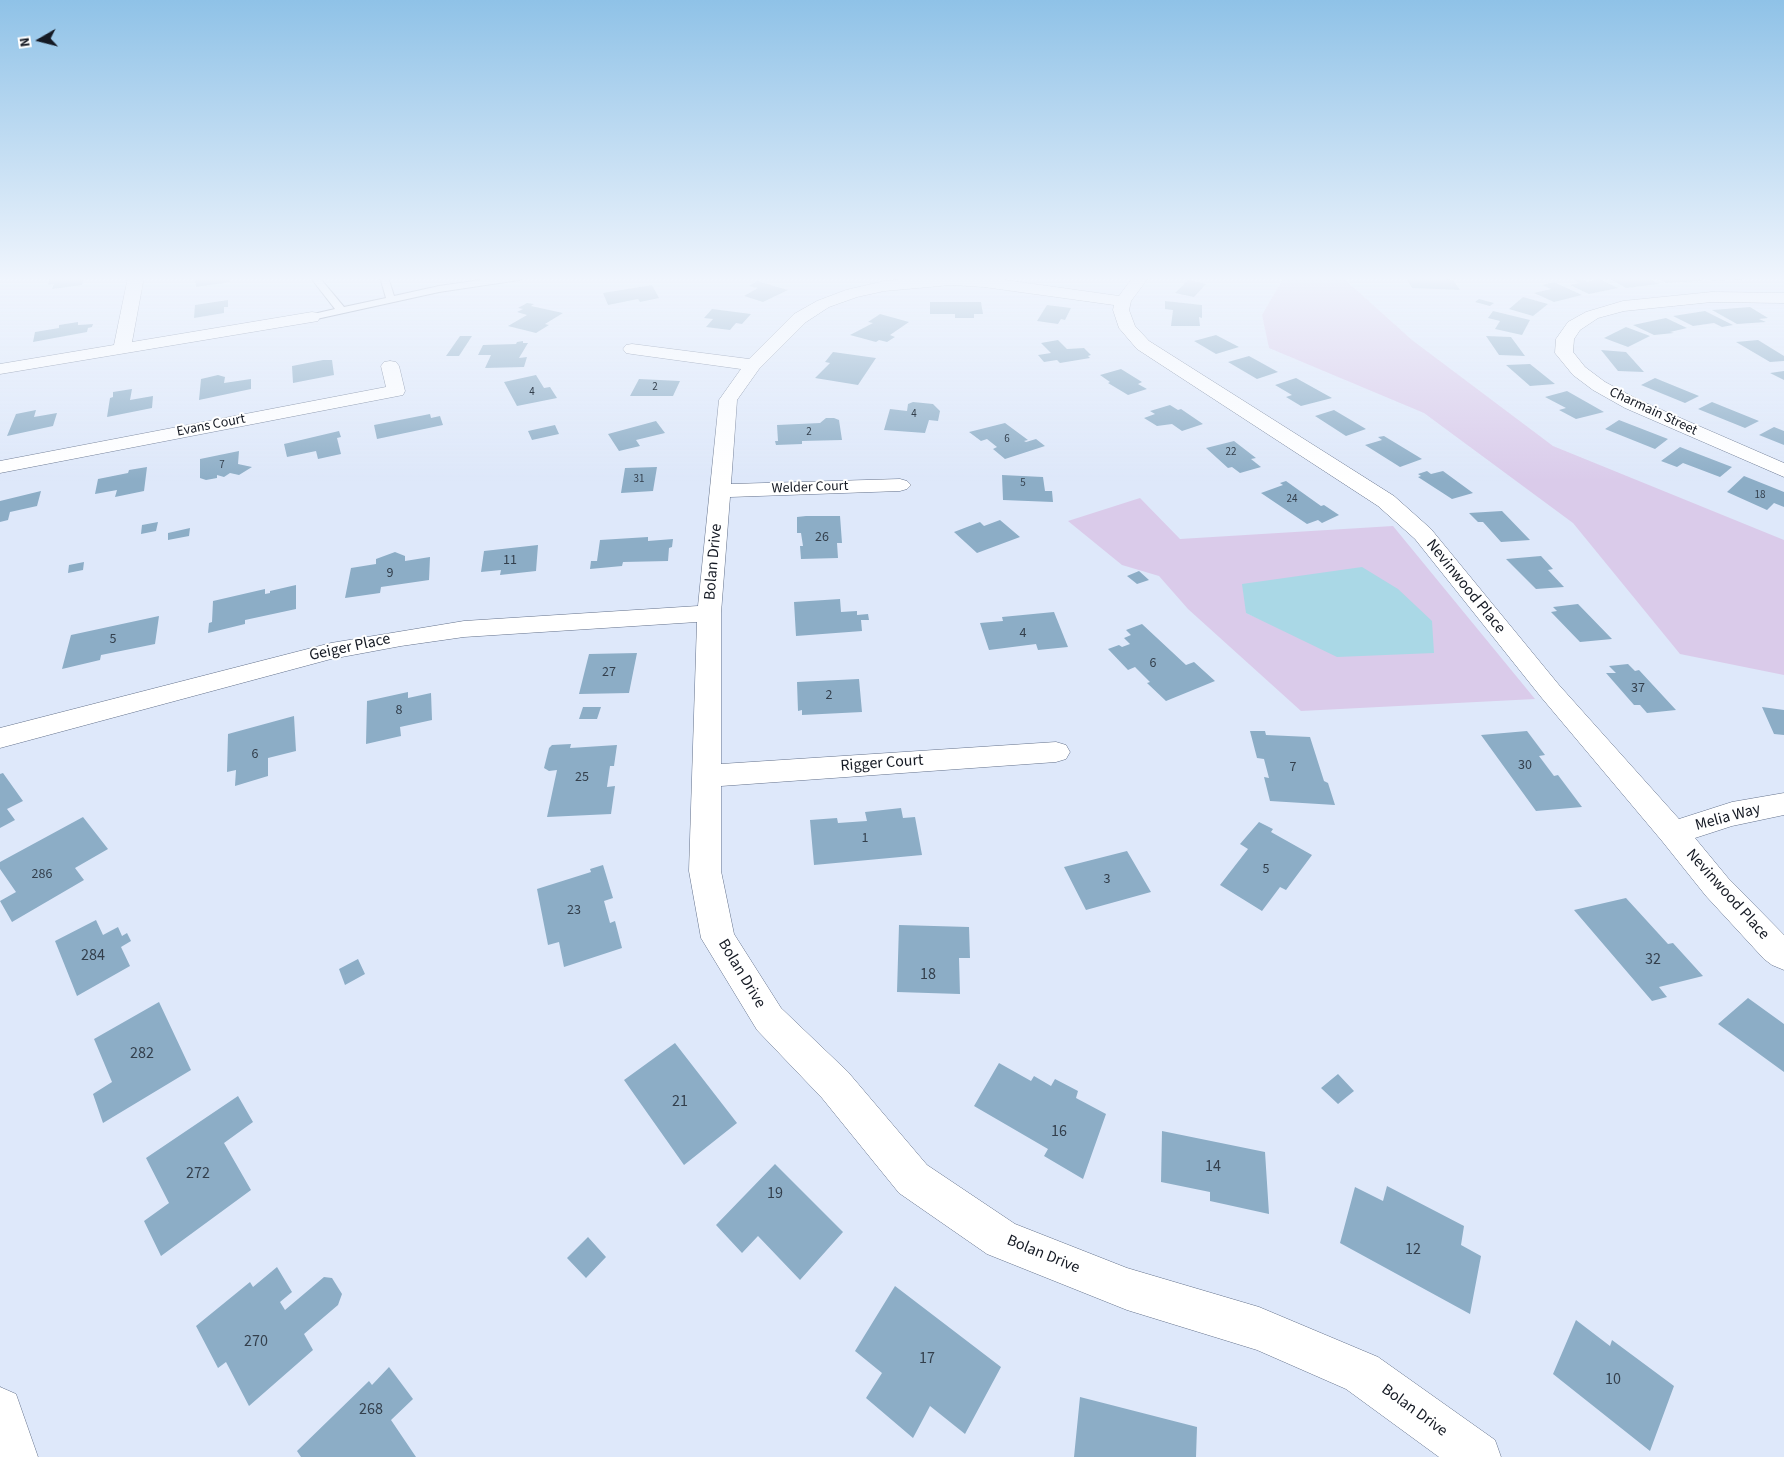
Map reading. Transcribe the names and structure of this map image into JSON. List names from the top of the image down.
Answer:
{
  "streets": {
    "street": [
      "Charmain Street",
      "Evans Court",
      "Welder Court",
      "Bolan Drive",
      "Nevinwood Place",
      "Geiger Place",
      "Rigger Court",
      "Melia Way"
    ]
  },
  "crossings": [
    ["Welder Court", "Bolan Drive"],
    ["Bolan Drive", "Geiger Place"],
    ["Bolan Drive", "Rigger Court"],
    ["Nevinwood Place", "Melia Way"]
  ],
  "house_numbers": [
    "2",
    "4",
    "4",
    "2",
    "6",
    "22",
    "7",
    "31",
    "5",
    "18",
    "24",
    "26",
    "11",
    "9",
    "4",
    "5",
    "6",
    "27",
    "37",
    "2",
    "8",
    "6",
    "30",
    "7",
    "25",
    "1",
    "5",
    "286",
    "3",
    "23",
    "284",
    "32",
    "18",
    "282",
    "21",
    "16",
    "14",
    "272",
    "19",
    "12",
    "270",
    "17",
    "10",
    "268"
  ],
  "north": "left"
}
